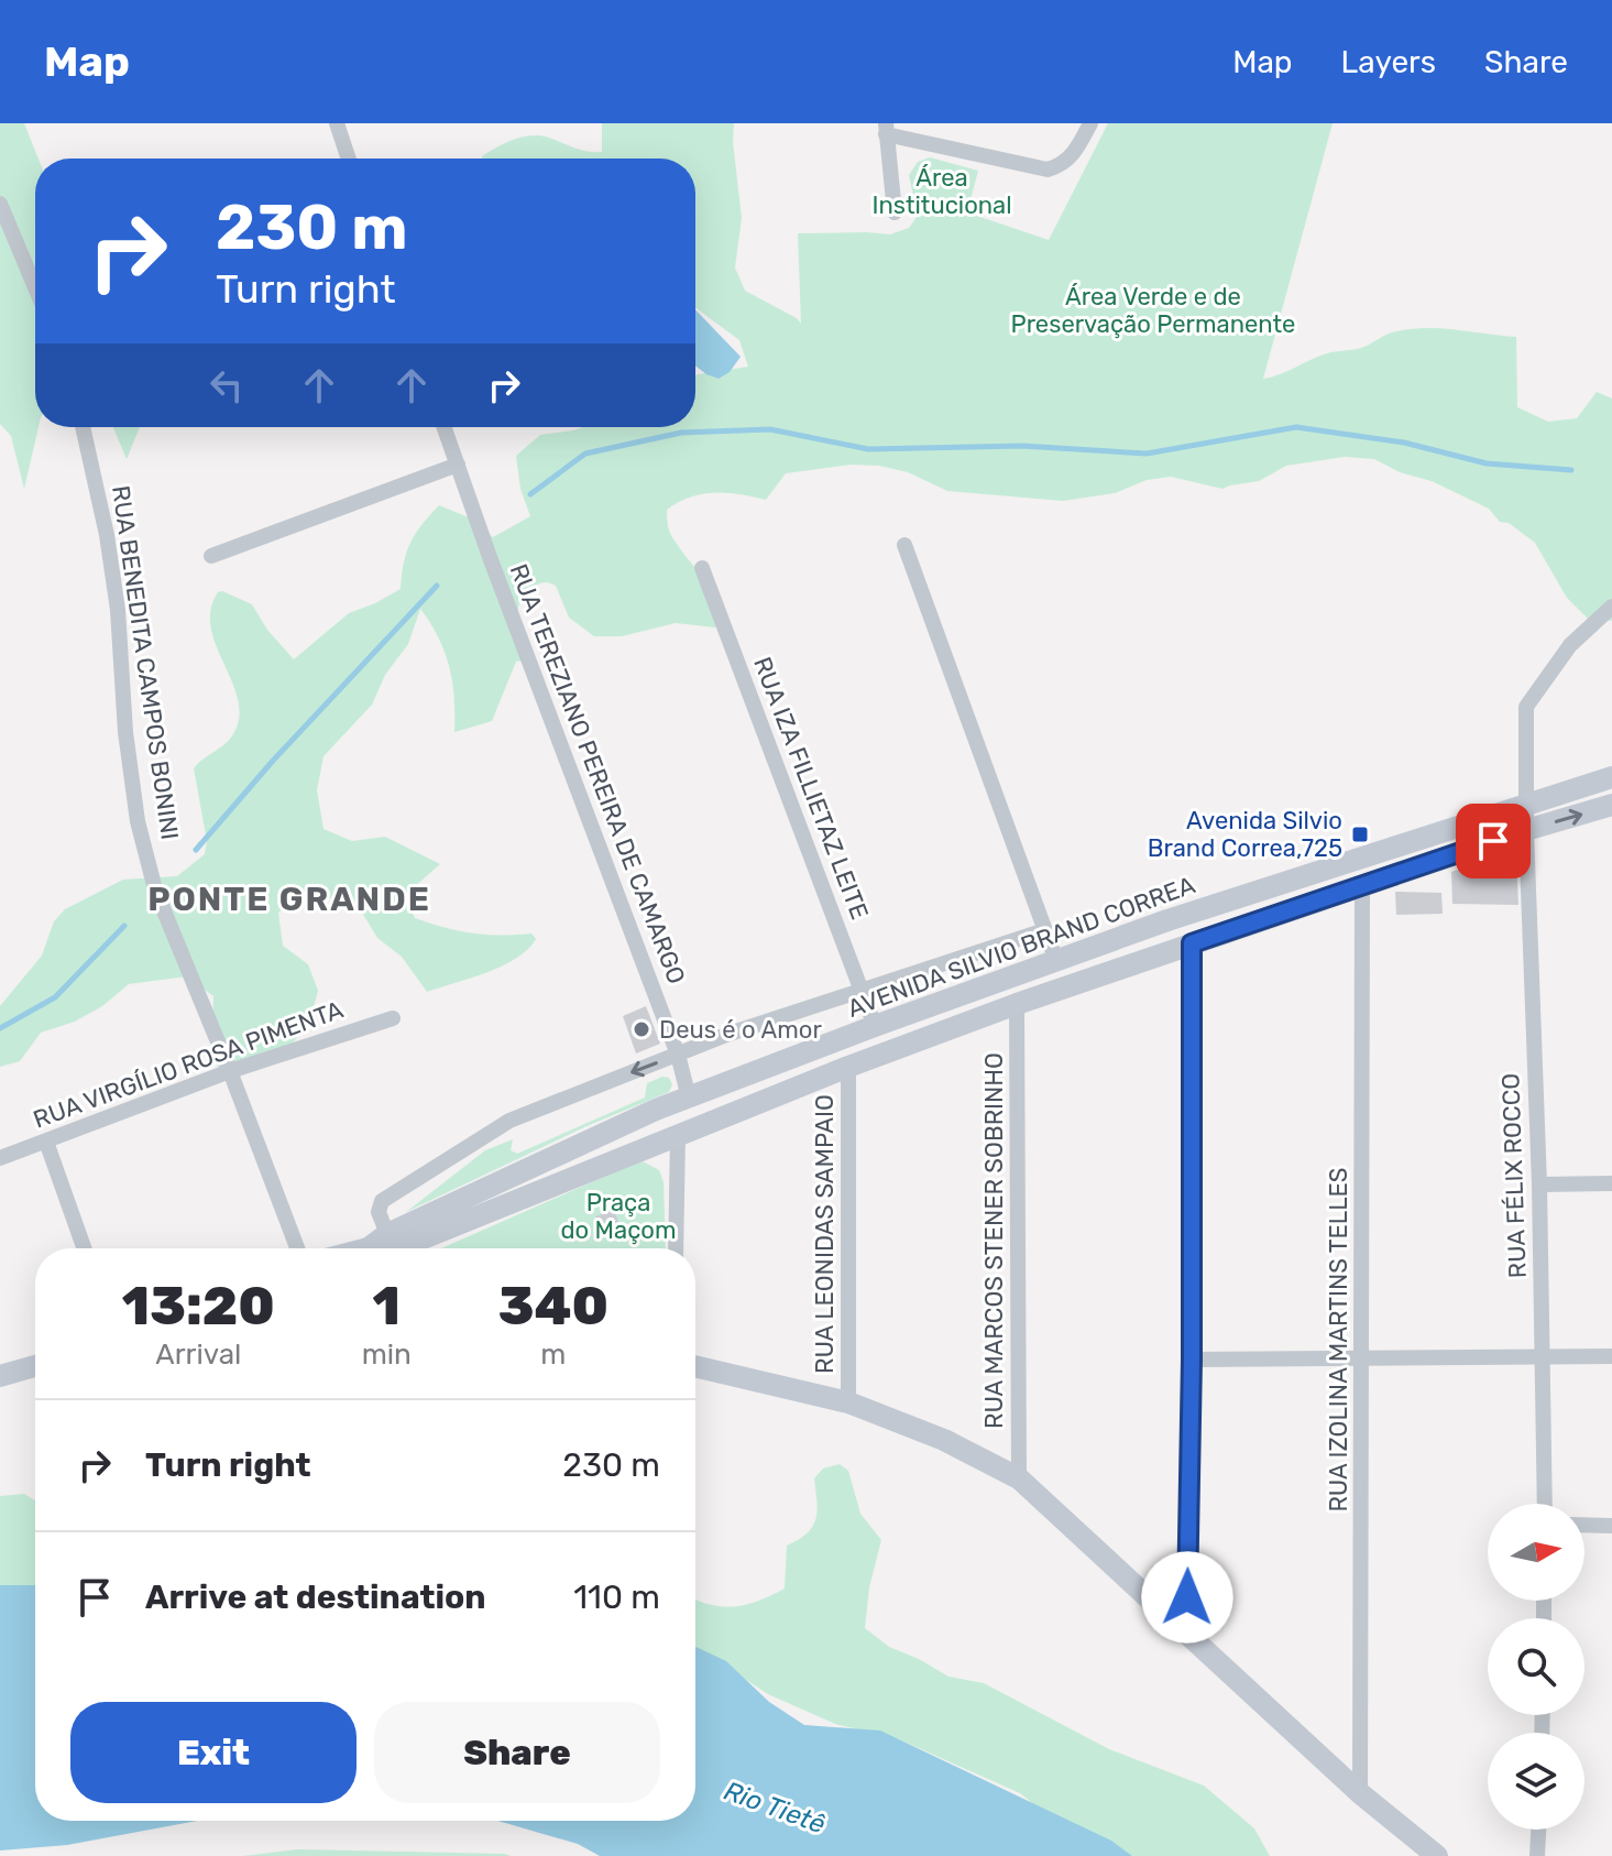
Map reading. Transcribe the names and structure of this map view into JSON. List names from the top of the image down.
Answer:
{
  "streets": {
    "main road": ["AVENIDA SILVIO BRAND CORREA"],
    "street": [
      "RUA BENEDITA CAMPOS BONINI",
      "RUA TEREZIANO PEREIRA DE CAMARGO",
      "RUA IZA FILLIETAZ LEITE",
      "RUA VIRGÍLIO ROSA PIMENTA",
      "RUA FÉLIX ROCCO",
      "RUA LEONIDAS SAMPAIO",
      "RUA MARCOS STENER SOBRINHO",
      "RUA IZOLINA MARTINS TELLES"
    ]
  },
  "crossings": [
    ["RUA BENEDITA CAMPOS BONINI", "RUA VIRGÍLIO ROSA PIMENTA"],
    ["RUA TEREZIANO PEREIRA DE CAMARGO", "AVENIDA SILVIO BRAND CORREA"],
    ["RUA IZA FILLIETAZ LEITE", "AVENIDA SILVIO BRAND CORREA"],
    ["AVENIDA SILVIO BRAND CORREA", "RUA FÉLIX ROCCO"]
  ],
  "districts": ["PONTE GRANDE"],
  "water": ["Rio Tietê"],
  "parks": ["Área Institucional", "Área Verde e de Preservação Permanente", "Praça do Maçom"],
  "places": {
    "transit": ["Avenida Silvio Brand Correa,725"],
    "other": ["Deus é o Amor"]
  },
  "north": "right",
  "page": {
    "header": "Map",
    "nav": ["Map", "Layers", "Share"],
    "turn": ["230 m", "Turn right"],
    "eta": [
      "13:20",
      "Arrival",
      "1",
      "min",
      "340",
      "m"
    ],
    "list": [
      {
        "name": "Turn right",
        "value": "230 m"
      },
      {
        "name": "Arrive at destination",
        "value": "110 m"
      }
    ],
    "buttons": ["Exit", "Share"]
  }
}
